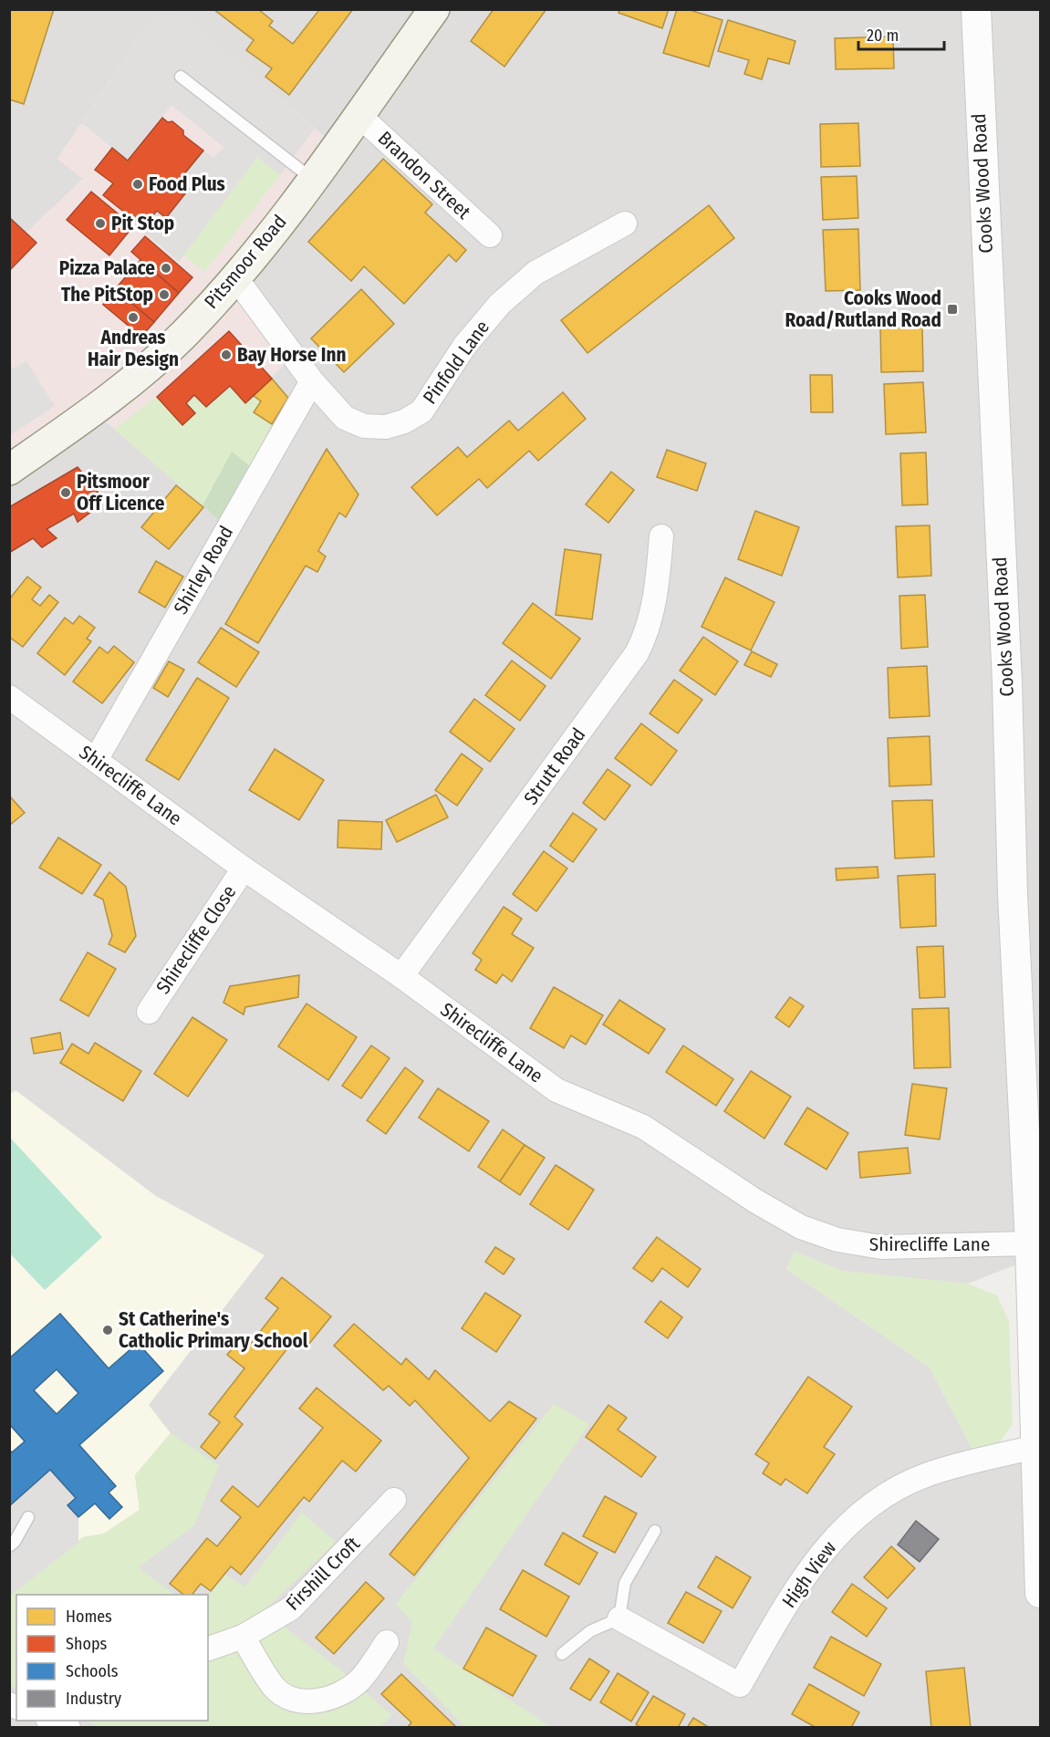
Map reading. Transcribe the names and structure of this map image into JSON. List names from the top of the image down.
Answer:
{
  "streets": {
    "main road": ["Pitsmoor Road"],
    "street": [
      "Brandon Street",
      "Cooks Wood Road",
      "Pinfold Lane",
      "Shirley Road",
      "Strutt Road",
      "Shirecliffe Lane",
      "Shirecliffe Close",
      "Firshill Croft",
      "High View"
    ]
  },
  "crossings": [
    ["Brandon Street", "Pitsmoor Road"],
    ["Cooks Wood Road", "Shirecliffe Lane"],
    ["Cooks Wood Road", "High View"],
    ["Pitsmoor Road", "Pinfold Lane"],
    ["Pinfold Lane", "Shirley Road"],
    ["Shirley Road", "Shirecliffe Lane"],
    ["Strutt Road", "Shirecliffe Lane"],
    ["Shirecliffe Lane", "Shirecliffe Close"]
  ],
  "places": {
    "other": [
      "Food Plus",
      "Pit Stop",
      "Pizza Palace",
      "The PitStop",
      "Andreas Hair Design",
      "Bay Horse Inn",
      "Pitsmoor Off Licence",
      "St Catherine's Catholic Primary School"
    ],
    "transit": ["Cooks Wood Road/Rutland Road"]
  },
  "legend": [
    "Homes",
    "Shops",
    "Schools",
    "Industry"
  ],
  "scale_bar": "20 m"
}
